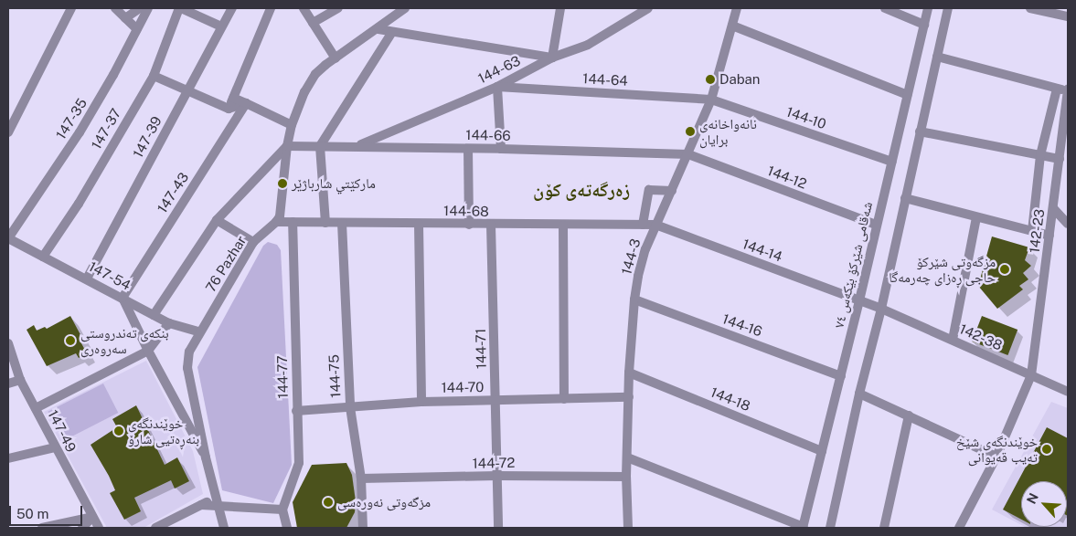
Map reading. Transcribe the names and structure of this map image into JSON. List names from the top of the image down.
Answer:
{
  "streets": {
    "street": [
      "144-63",
      "144-64",
      "144-10",
      "147-35",
      "147-37",
      "144-66",
      "147-39",
      "144-12",
      "147-43",
      "144-68",
      "142-23",
      "144-14",
      "144-3",
      "76 Pazhar",
      "شەقامی شێرکۆ بێکەس ٧٤",
      "147-54",
      "144-16",
      "142-38",
      "144-71",
      "144-75",
      "144-77",
      "144-70",
      "144-18",
      "147-49",
      "144-72"
    ]
  },
  "crossings": [
    ["144-63", "144-64"],
    ["144-63", "144-66"],
    ["144-64", "144-10"],
    ["144-64", "144-3"],
    ["144-10", "144-3"],
    ["144-10", "شەقامی شێرکۆ بێکەس ٧٤"],
    ["147-35", "147-54"],
    ["147-37", "147-54"],
    ["144-66", "144-12"],
    ["144-66", "144-3"],
    ["147-39", "147-54"],
    ["144-12", "144-3"],
    ["144-12", "شەقامی شێرکۆ بێکەس ٧٤"],
    ["147-43", "147-54"],
    ["144-68", "144-14"],
    ["144-68", "144-3"],
    ["144-68", "76 Pazhar"],
    ["144-68", "144-71"],
    ["144-68", "144-75"],
    ["144-68", "144-77"],
    ["142-23", "142-38"],
    ["144-14", "144-3"],
    ["144-14", "شەقامی شێرکۆ بێکەس ٧٤"],
    ["144-14", "142-38"],
    ["144-3", "144-16"],
    ["144-3", "144-70"],
    ["144-3", "144-18"],
    ["144-3", "144-72"],
    ["76 Pazhar", "147-54"],
    ["شەقامی شێرکۆ بێکەس ٧٤", "144-16"],
    ["شەقامی شێرکۆ بێکەس ٧٤", "144-18"],
    ["144-71", "144-70"],
    ["144-71", "144-72"],
    ["144-75", "144-70"],
    ["144-75", "144-72"],
    ["144-77", "144-70"]
  ],
  "districts": ["زەرگەتەی کۆن"],
  "places": [
    "Daban",
    "نانەواخانەی برایان",
    "مارکێتي شارباژێر",
    "مزگەوتی شێرکۆ حاجی ڕەزای چەرمەگا",
    "بنکەی تەندروستی سەروەری",
    "خوێندنگەی بنەڕەتیی شارۆ",
    "خوێندنگەی شێخ تەیب قەیوانی",
    "مزگەوتی نەورەسی"
  ],
  "scale_bar": "50 m",
  "north": "top left"
}
